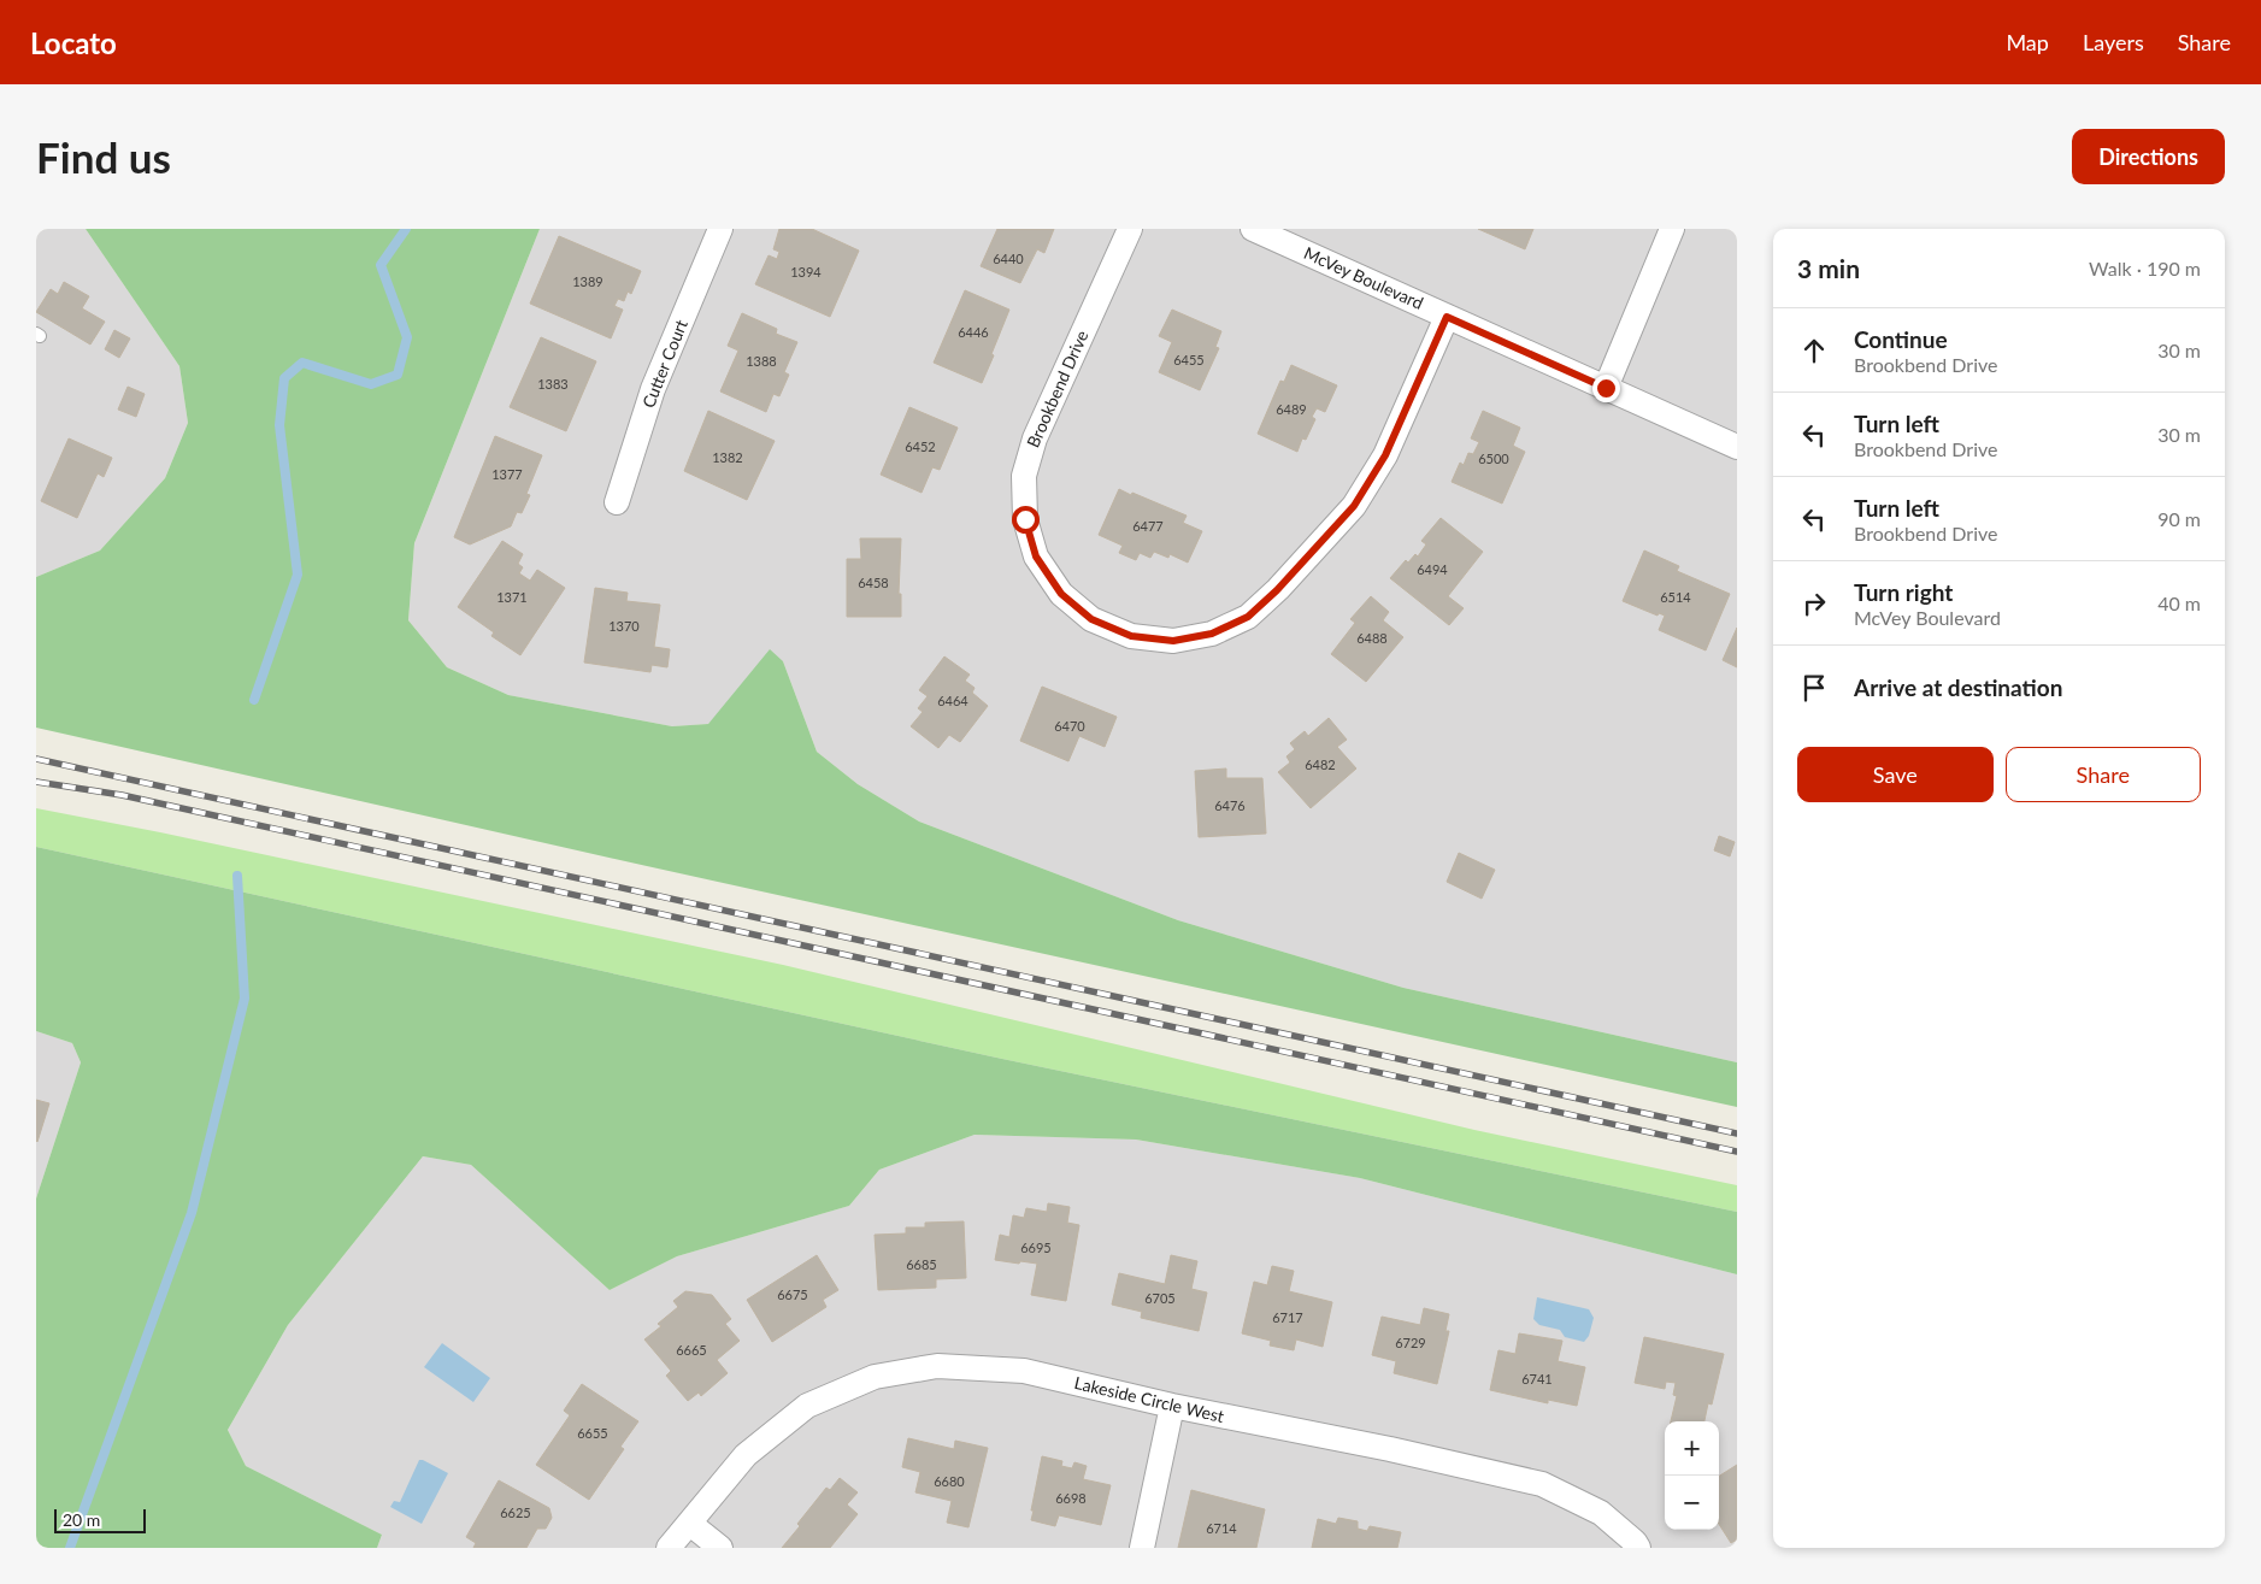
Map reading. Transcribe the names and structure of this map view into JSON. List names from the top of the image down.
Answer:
{
  "streets": {
    "street": [
      "McVey Boulevard",
      "Cutter Court",
      "Brookbend Drive",
      "Lakeside Circle West"
    ]
  },
  "crossings": [
    ["McVey Boulevard", "Brookbend Drive"]
  ],
  "house_numbers": [
    "6440",
    "1394",
    "1389",
    "6446",
    "6455",
    "1388",
    "1383",
    "6489",
    "6452",
    "1382",
    "6500",
    "1377",
    "6477",
    "6494",
    "6458",
    "1371",
    "6514",
    "1370",
    "6488",
    "6464",
    "6470",
    "6482",
    "6476",
    "6695",
    "6685",
    "6675",
    "6705",
    "6717",
    "6729",
    "6665",
    "6741",
    "6655",
    "6680",
    "6698",
    "6625",
    "6714"
  ],
  "scale_bar": "20 m",
  "page": {
    "header": "Locato",
    "nav": ["Map", "Layers", "Share"],
    "buttons": [
      "Directions",
      ["Save", "Share"]
    ],
    "title": "Find us",
    "heading": ["3 min", "Walk · 190 m"],
    "list": [
      ["Continue", "Brookbend Drive", "30 m"],
      ["Turn left", "Brookbend Drive", "30 m"],
      ["Turn left", "Brookbend Drive", "90 m"],
      ["Turn right", "McVey Boulevard", "40 m"],
      "Arrive at destination"
    ],
    "map_buttons": ["+", "−"],
    "scale": "20 m"
  }
}
